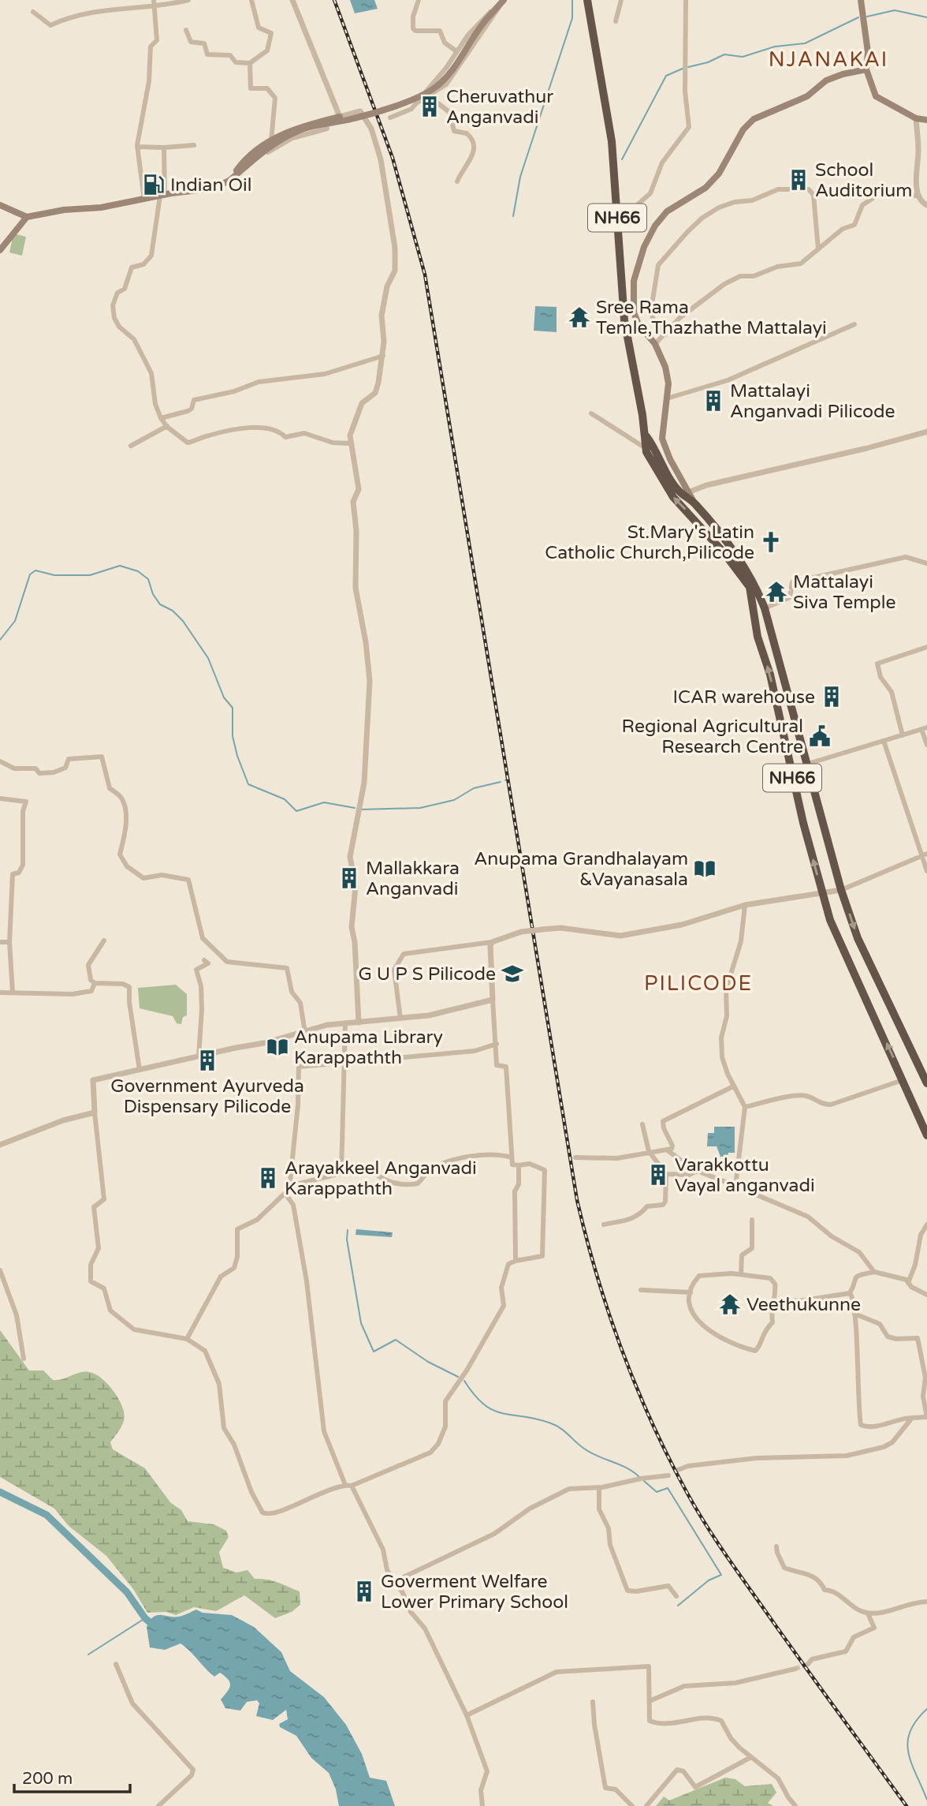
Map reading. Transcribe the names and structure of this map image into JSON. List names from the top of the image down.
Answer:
{
  "streets": {
    "highway": ["NH66"]
  },
  "districts": ["NJANAKAI", "PILICODE"],
  "places": {
    "building": [
      "Cheruvathur Anganvadi",
      "School Auditorium",
      "Mattalayi Anganvadi Pilicode",
      "ICAR warehouse",
      "Mallakkara Anganvadi",
      "Government Ayurveda Dispensary Pilicode",
      "Varakkottu Vayal anganvadi",
      "Arayakkeel Anganvadi Karappathth",
      "Goverment Welfare Lower Primary School"
    ],
    "fuel station": ["Indian Oil"],
    "temple": ["Sree Rama Temle,Thazhathe Mattalayi", "Mattalayi Siva Temple", "Veethukunne"],
    "church": ["St.Mary's Latin Catholic Church,Pilicode"],
    "public building": ["Regional Agricultural Research Centre"],
    "library": ["Anupama Grandhalayam &Vayanasala", "Anupama Library Karappathth"],
    "school or university": ["G U P S Pilicode"]
  },
  "scale_bar": "200 m"
}
